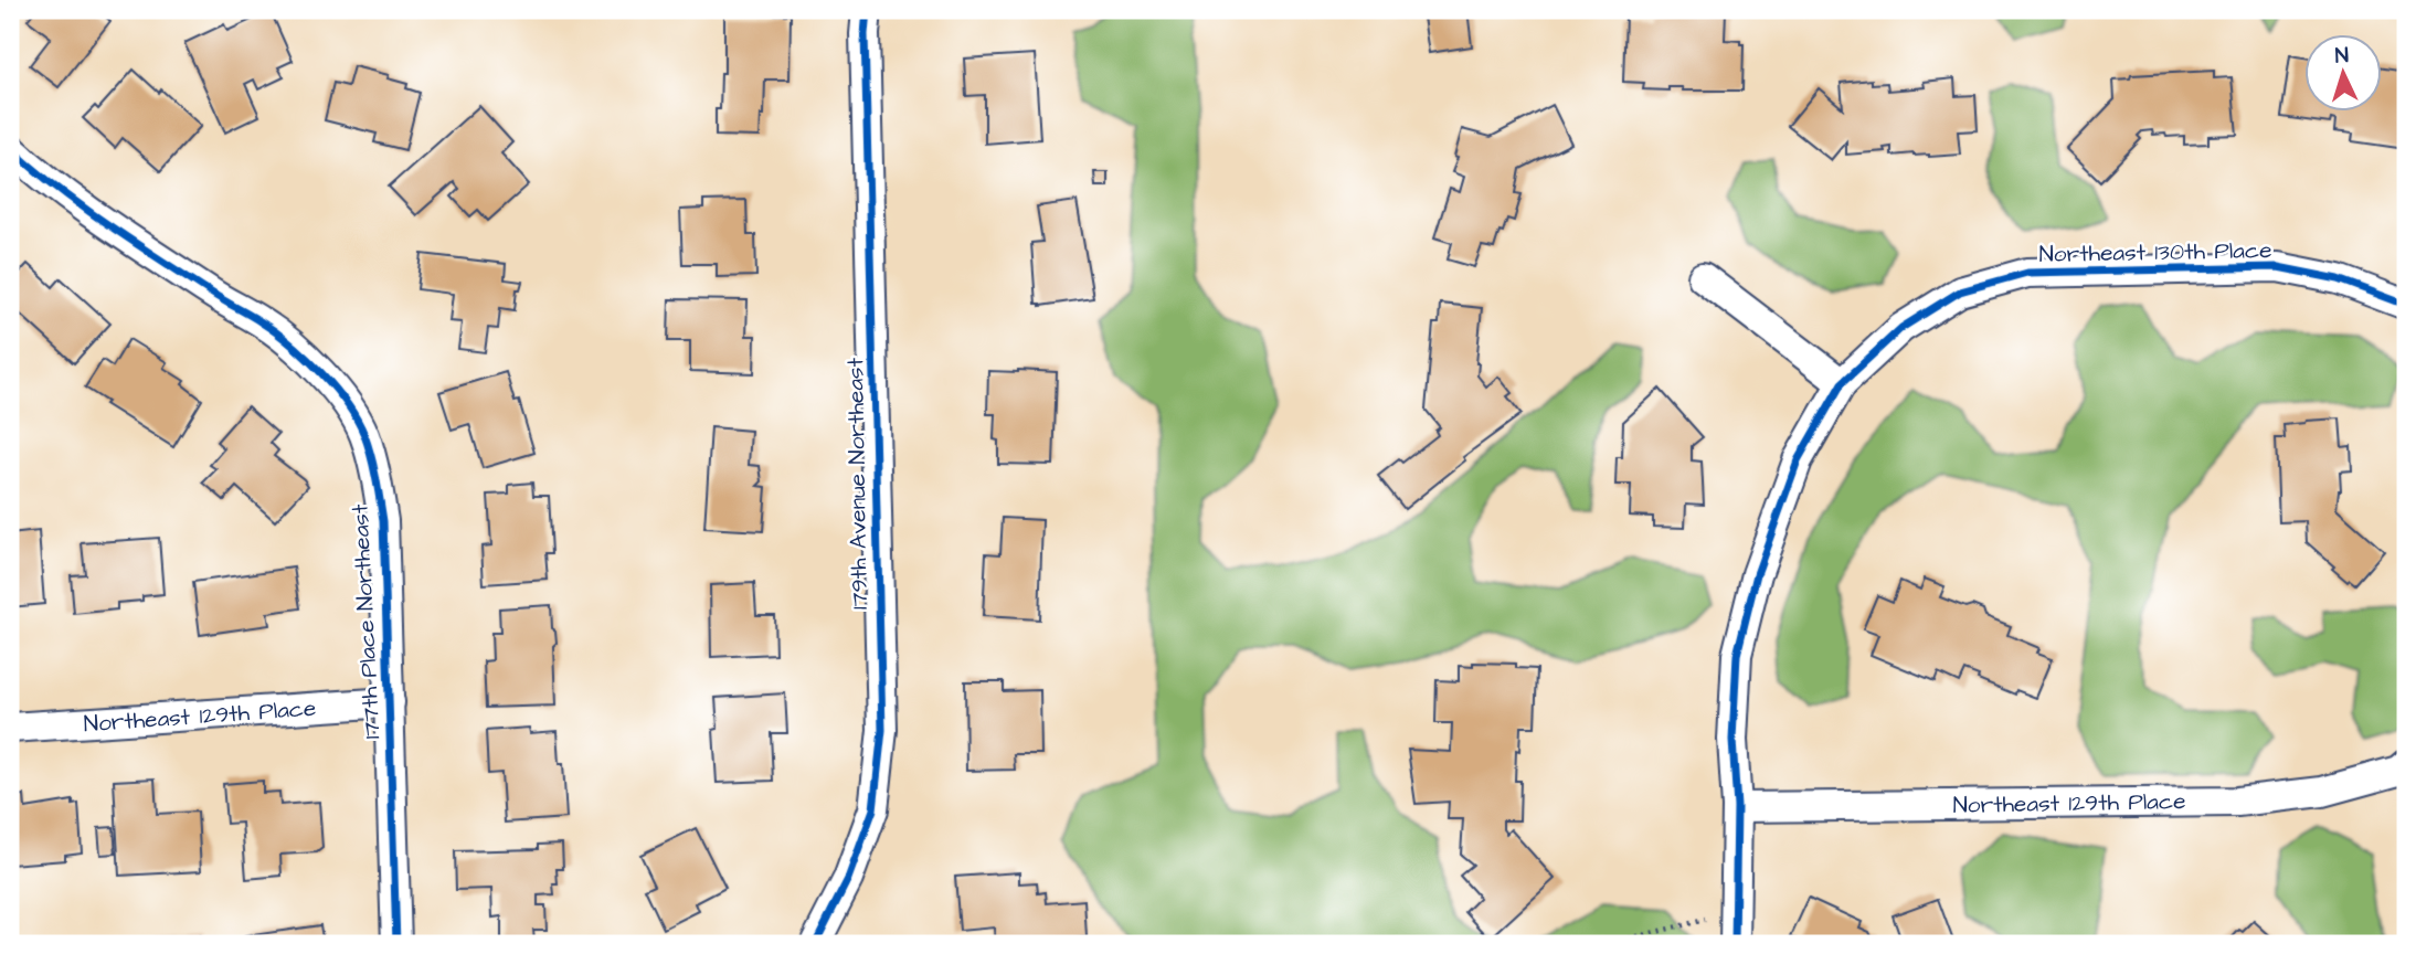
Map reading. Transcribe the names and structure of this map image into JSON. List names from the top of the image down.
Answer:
{
  "streets": {
    "street": [
      "Northeast 130th Place",
      "179th Avenue Northeast",
      "177th Place Northeast",
      "Northeast 129th Place"
    ]
  },
  "crossings": [
    ["Northeast 130th Place", "Northeast 129th Place"],
    ["177th Place Northeast", "Northeast 129th Place"]
  ],
  "north": "top"
}
